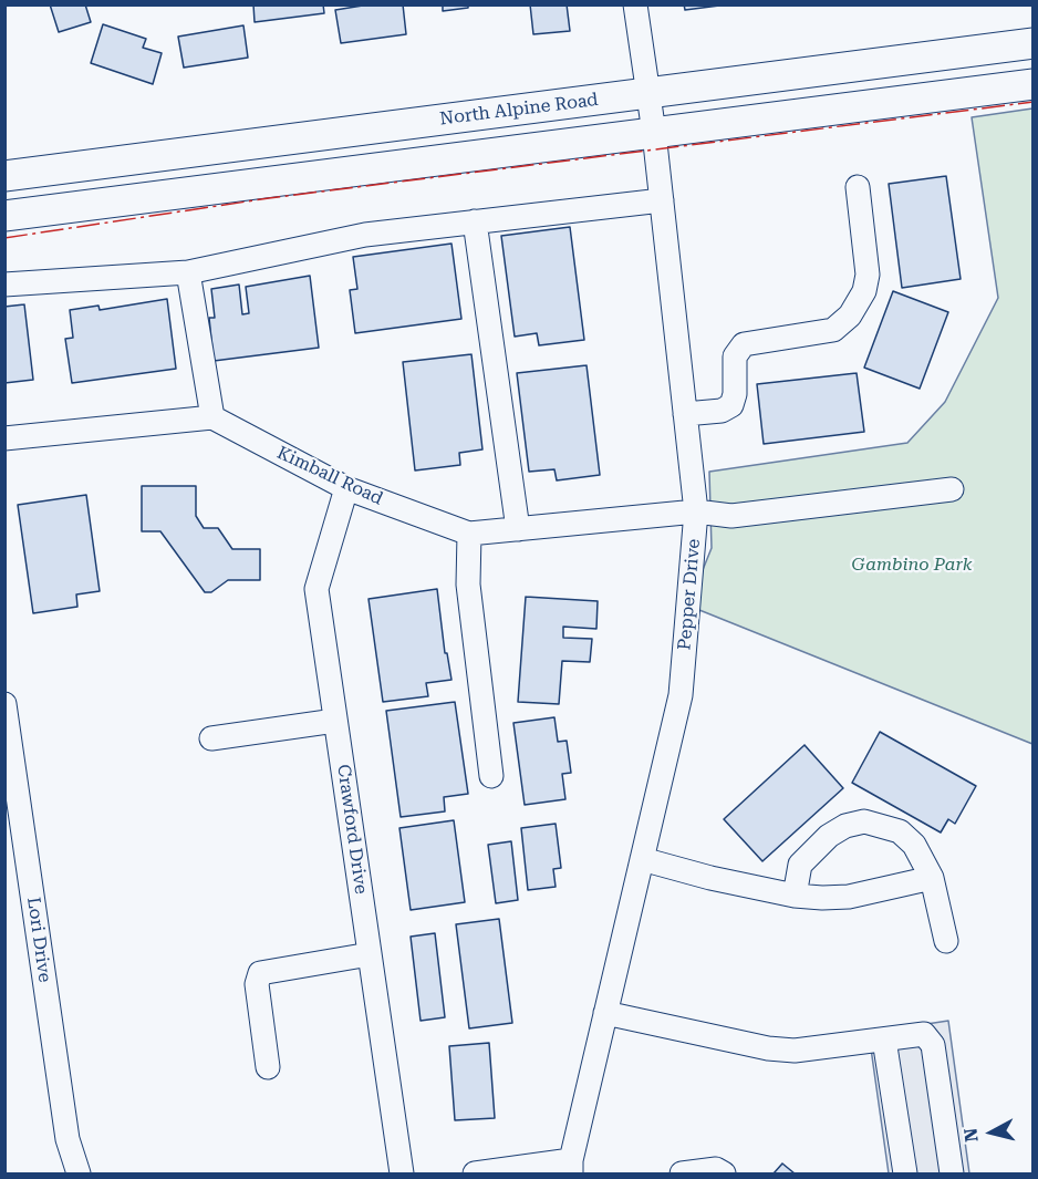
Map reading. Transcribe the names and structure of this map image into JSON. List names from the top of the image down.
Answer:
{
  "streets": {
    "main road": ["North Alpine Road"],
    "street": [
      "Kimball Road",
      "Pepper Drive",
      "Crawford Drive",
      "Lori Drive"
    ]
  },
  "crossings": [
    ["North Alpine Road", "Pepper Drive"],
    ["Kimball Road", "Pepper Drive"],
    ["Kimball Road", "Crawford Drive"]
  ],
  "parks": ["Gambino Park"],
  "north": "left"
}
